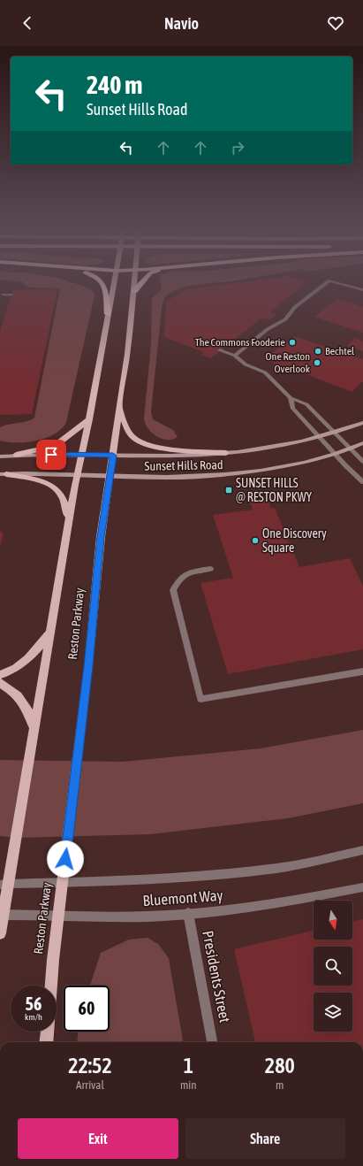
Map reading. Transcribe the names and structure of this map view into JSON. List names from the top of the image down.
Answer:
{
  "streets": {
    "main road": ["Sunset Hills Road", "Reston Parkway"],
    "street": ["Bluemont Way", "Presidents Street"]
  },
  "crossings": [
    ["Sunset Hills Road", "Reston Parkway"],
    ["Reston Parkway", "Bluemont Way"],
    ["Bluemont Way", "Presidents Street"]
  ],
  "places": {
    "other": [
      "The Commons Fooderie",
      "Bechtel",
      "One Reston Overlook",
      "One Discovery Square"
    ],
    "transit": ["SUNSET HILLS @ RESTON PKWY"]
  },
  "north": "bottom",
  "page": {
    "header": "Navio",
    "turn": ["240 m", "Sunset Hills Road"],
    "speed": "56 km/h",
    "limit": "60",
    "eta": [
      "22:52",
      "Arrival",
      "1",
      "min",
      "280",
      "m"
    ],
    "buttons": ["Exit", "Share"]
  }
}
